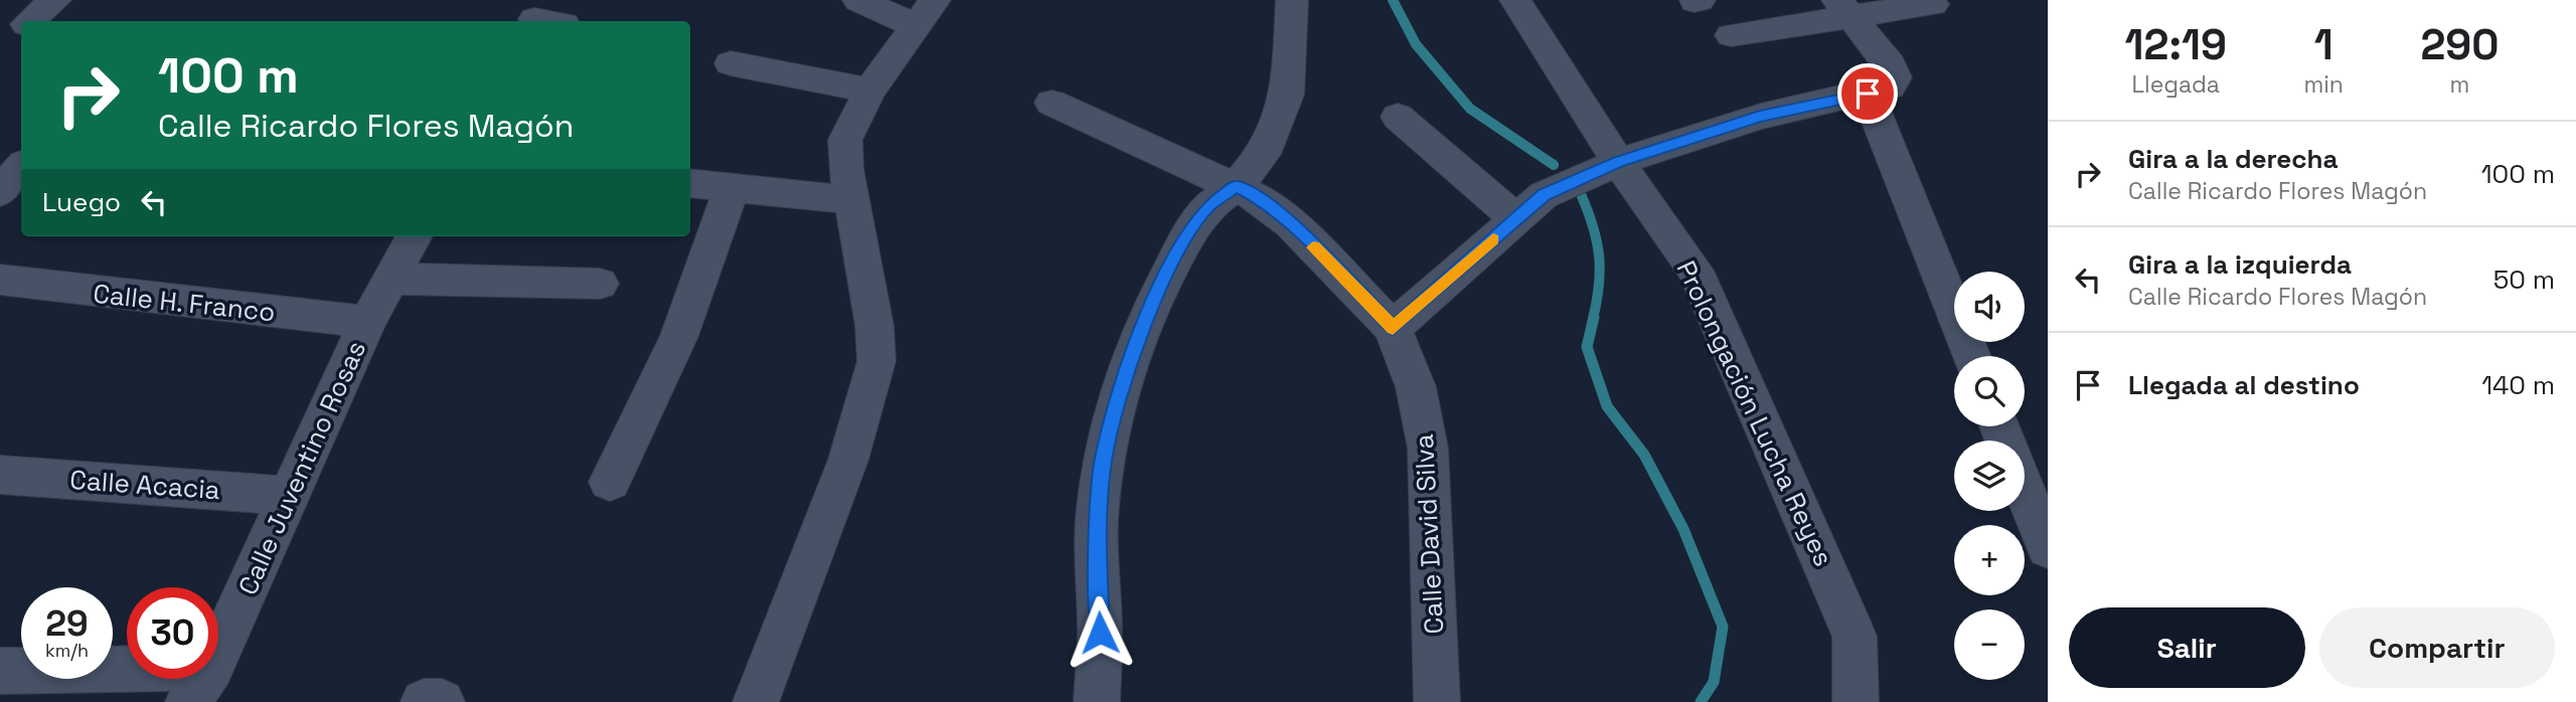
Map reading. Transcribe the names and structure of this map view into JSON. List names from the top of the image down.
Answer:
{
  "streets": {
    "street": [
      "Calle H. Franco",
      "Prolongación Lucha Reyes",
      "Calle Juventino Rosas",
      "Calle Acacia",
      "Calle David Silva"
    ]
  },
  "crossings": [
    ["Calle H. Franco", "Calle Juventino Rosas"],
    ["Calle Juventino Rosas", "Calle Acacia"]
  ],
  "page": {
    "eta": [
      "12:19",
      "Llegada",
      "1",
      "min",
      "290",
      "m"
    ],
    "turn": ["100 m", "Calle Ricardo Flores Magón"],
    "list": [
      {
        "name": "Gira a la derecha",
        "note": "Calle Ricardo Flores Magón",
        "value": "100 m"
      },
      {
        "name": "Gira a la izquierda",
        "note": "Calle Ricardo Flores Magón",
        "value": "50 m"
      },
      {
        "name": "Llegada al destino",
        "value": "140 m"
      }
    ],
    "then": "Luego",
    "map_buttons": ["+", "−"],
    "speed": "29 km/h",
    "limit": "30",
    "buttons": ["Salir", "Compartir"]
  }
}
